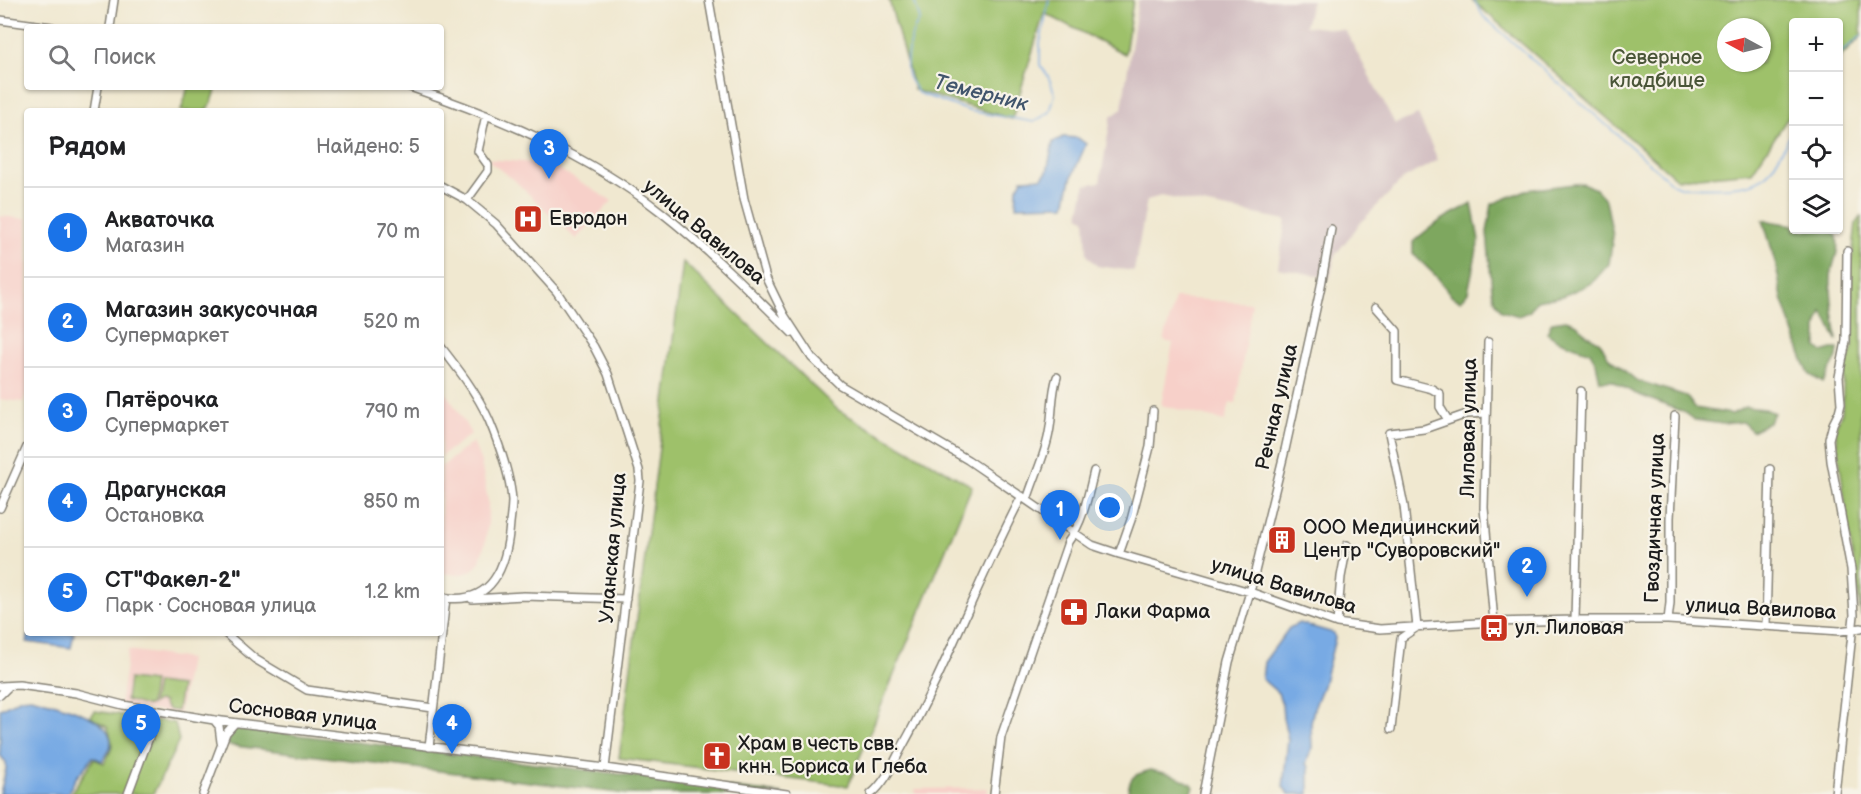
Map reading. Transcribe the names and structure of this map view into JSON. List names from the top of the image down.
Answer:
{
  "streets": {
    "street": [
      "улица Вавилова",
      "Речная улица",
      "Лиловая улица",
      "Гвоздичная улица",
      "Уланская улица",
      "Сосновая улица"
    ]
  },
  "crossings": [
    ["улица Вавилова", "Речная улица"],
    ["улица Вавилова", "Лиловая улица"],
    ["улица Вавилова", "Гвоздичная улица"],
    ["Уланская улица", "Сосновая улица"]
  ],
  "water": ["Темерник"],
  "parks": ["Северное кладбище"],
  "places": {
    "hospital": ["Евродон"],
    "building": ["ООО Медицинский Центр \"Суворовский\""],
    "pharmacy": ["Лаки Фарма"],
    "bus stop": ["ул. Лиловая"],
    "church": ["Храм в честь свв. кнн. Бориса и Глеба"]
  },
  "north": "left",
  "page": {
    "map_buttons": ["+", "−"],
    "search": "Поиск",
    "heading": ["Рядом", "Найдено: 5"],
    "pins": [
      "3",
      "1",
      "2",
      "4",
      "5"
    ],
    "list": [
      {
        "mark": "1",
        "name": "Акваточка",
        "note": "Магазин",
        "value": "70 m"
      },
      {
        "mark": "2",
        "name": "Магазин закусочная",
        "note": "Супермаркет",
        "value": "520 m"
      },
      {
        "mark": "3",
        "name": "Пятёрочка",
        "note": "Супермаркет",
        "value": "790 m"
      },
      {
        "mark": "4",
        "name": "Драгунская",
        "note": "Остановка",
        "value": "850 m"
      },
      {
        "mark": "5",
        "name": "СТ\"Факел-2\"",
        "note": "Парк · Сосновая улица",
        "value": "1.2 km"
      }
    ]
  }
}
